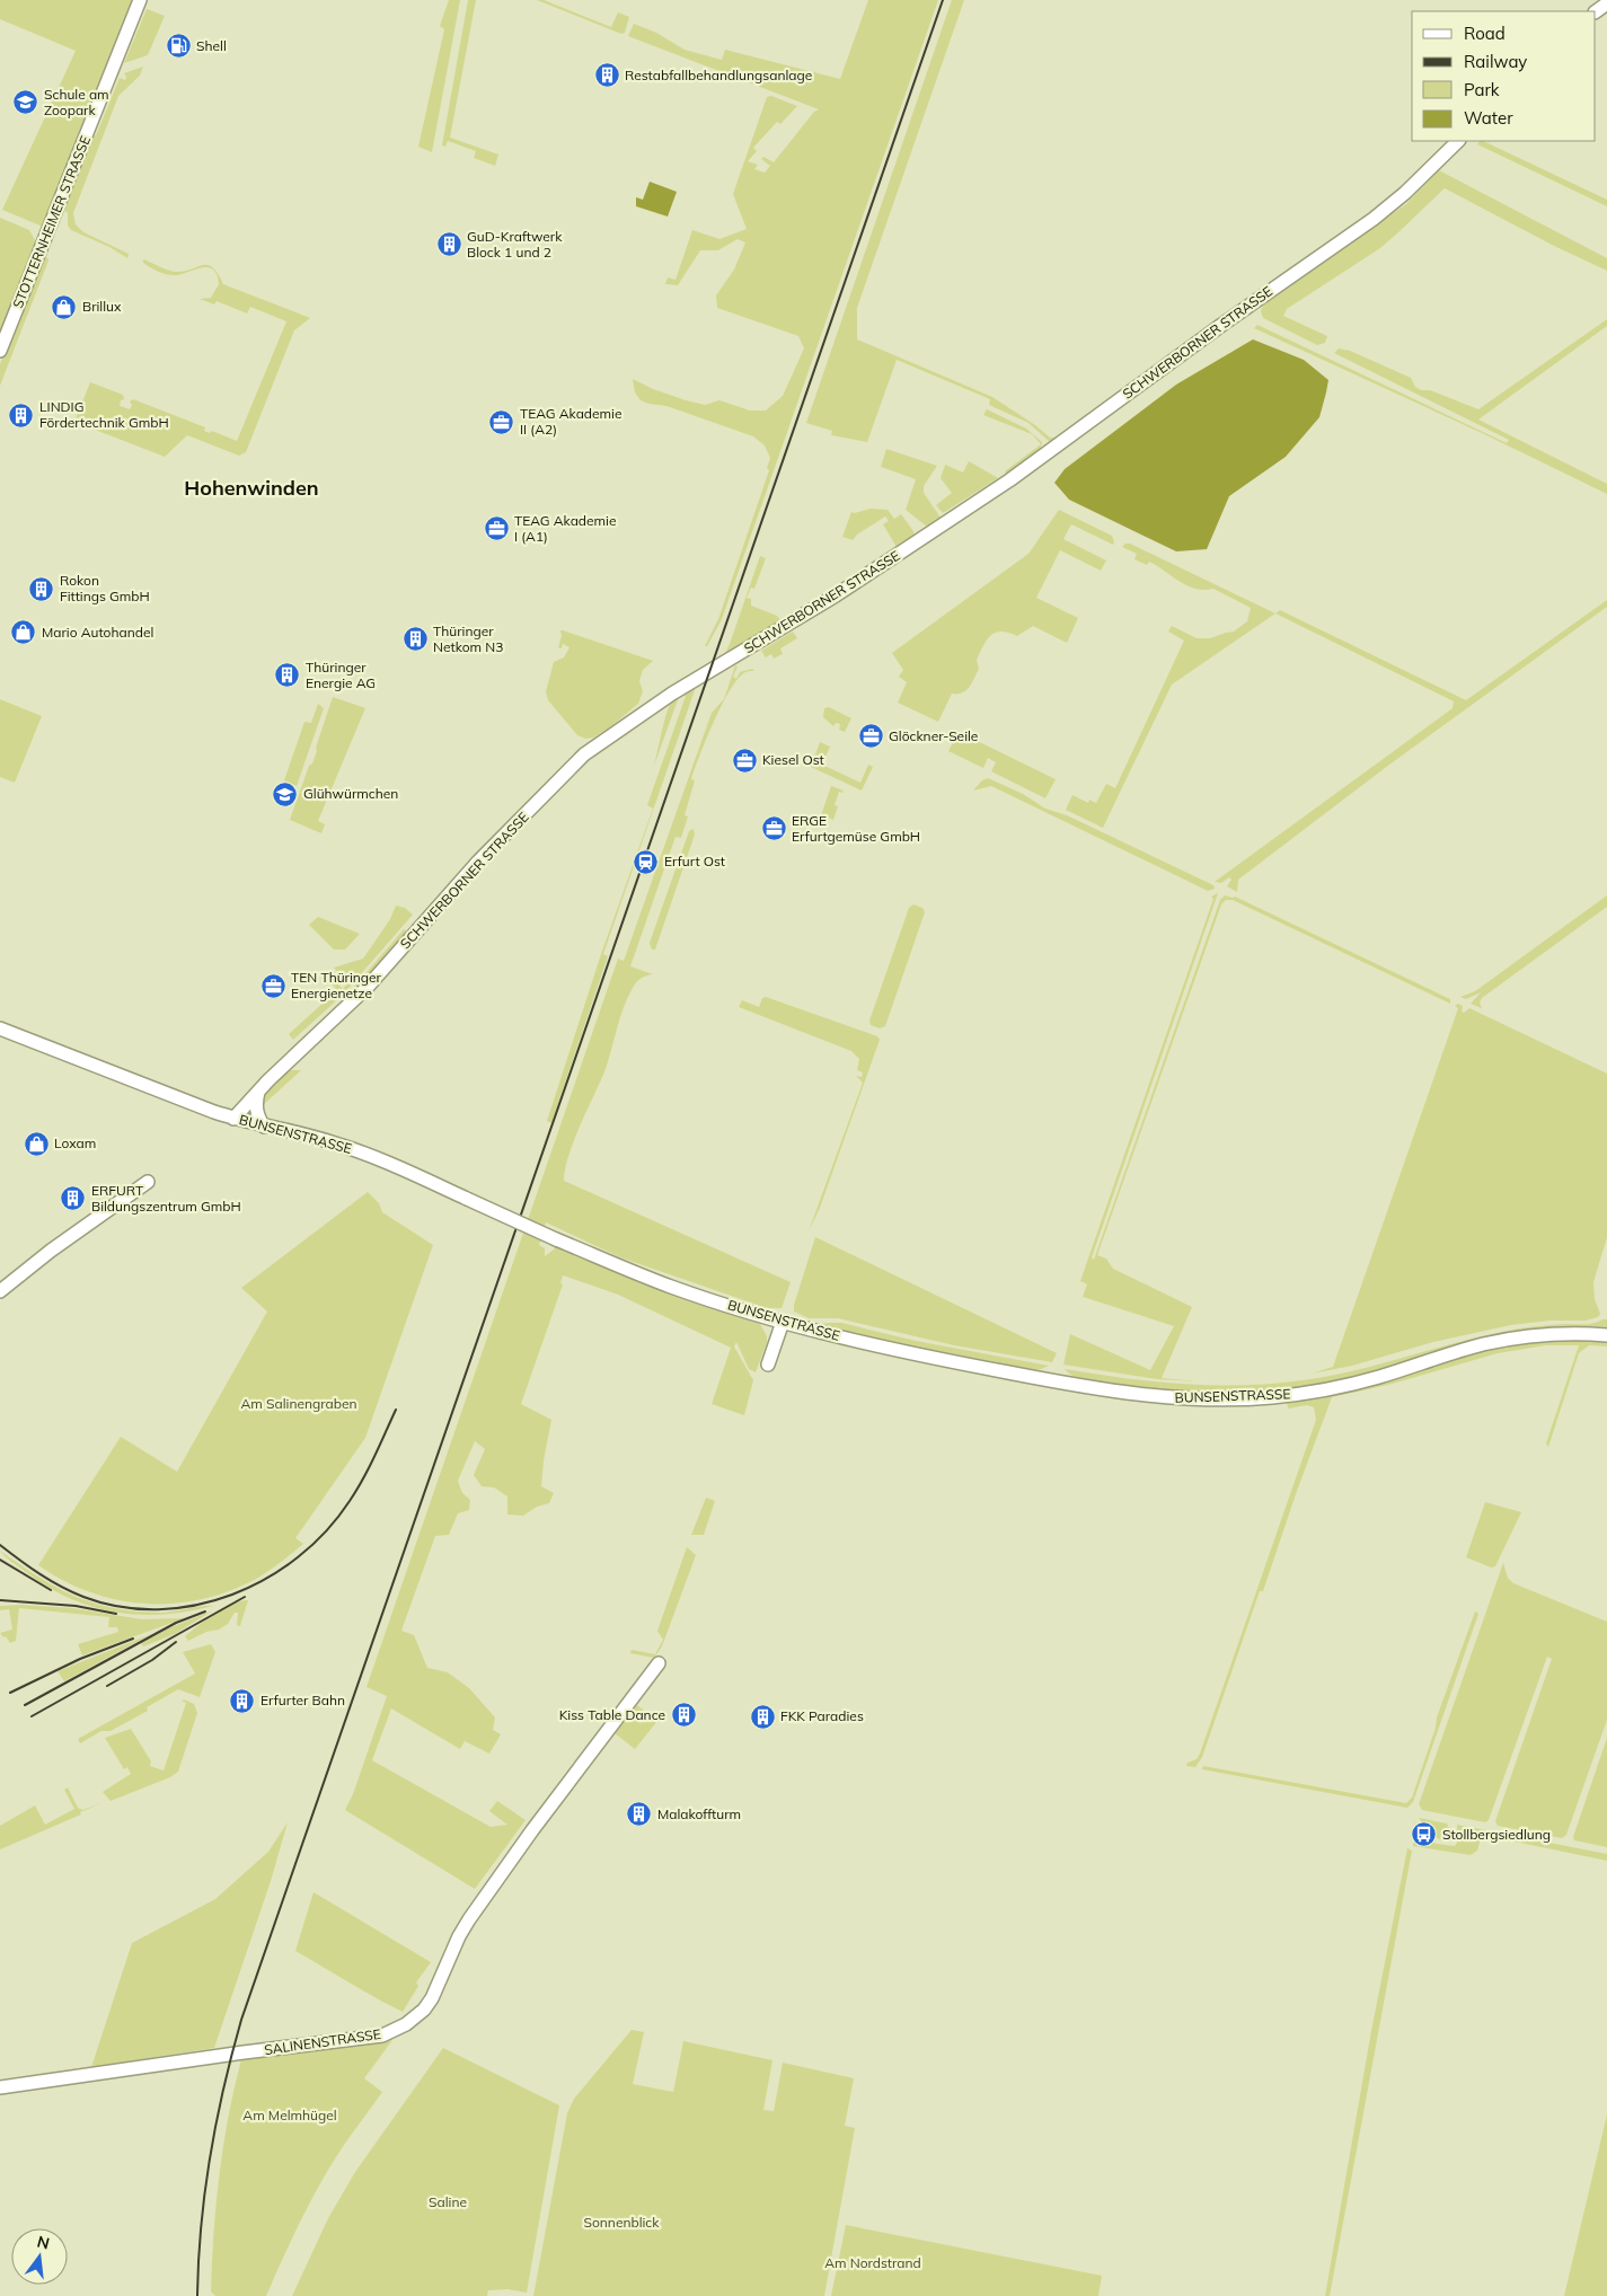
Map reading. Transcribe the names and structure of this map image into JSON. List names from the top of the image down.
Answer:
{
  "streets": {
    "street": [
      "STOTTERNHEIMER STRASSE",
      "SCHWERBORNER STRASSE",
      "BUNSENSTRASSE",
      "SALINENSTRASSE"
    ]
  },
  "crossings": [
    ["SCHWERBORNER STRASSE", "BUNSENSTRASSE"]
  ],
  "districts": ["Hohenwinden"],
  "parks": [
    "Am Salinengraben",
    "Am Melmhügel",
    "Saline",
    "Sonnenblick",
    "Am Nordstrand"
  ],
  "places": {
    "fuel station": ["Shell"],
    "building": [
      "Restabfallbehandlungsanlage",
      "GuD-Kraftwerk Block 1 und 2",
      "LINDIG Fördertechnik GmbH",
      "Rokon Fittings GmbH",
      "Thüringer Netkom N3",
      "Thüringer Energie AG",
      "ERFURT Bildungszentrum GmbH",
      "Erfurter Bahn",
      "Kiss Table Dance",
      "FKK Paradies",
      "Malakoffturm"
    ],
    "school or university": ["Schule am Zoopark", "Glühwürmchen"],
    "shop": ["Brillux", "Mario Autohandel", "Loxam"],
    "office": [
      "TEAG Akademie II (A2)",
      "TEAG Akademie I (A1)",
      "Glöckner-Seile",
      "Kiesel Ost",
      "ERGE Erfurtgemüse GmbH",
      "TEN Thüringer Energienetze"
    ],
    "station": ["Erfurt Ost"],
    "bus stop": ["Stollbergsiedlung"]
  },
  "legend": [
    "Road",
    "Railway",
    "Park",
    "Water"
  ],
  "north": "top"
}
